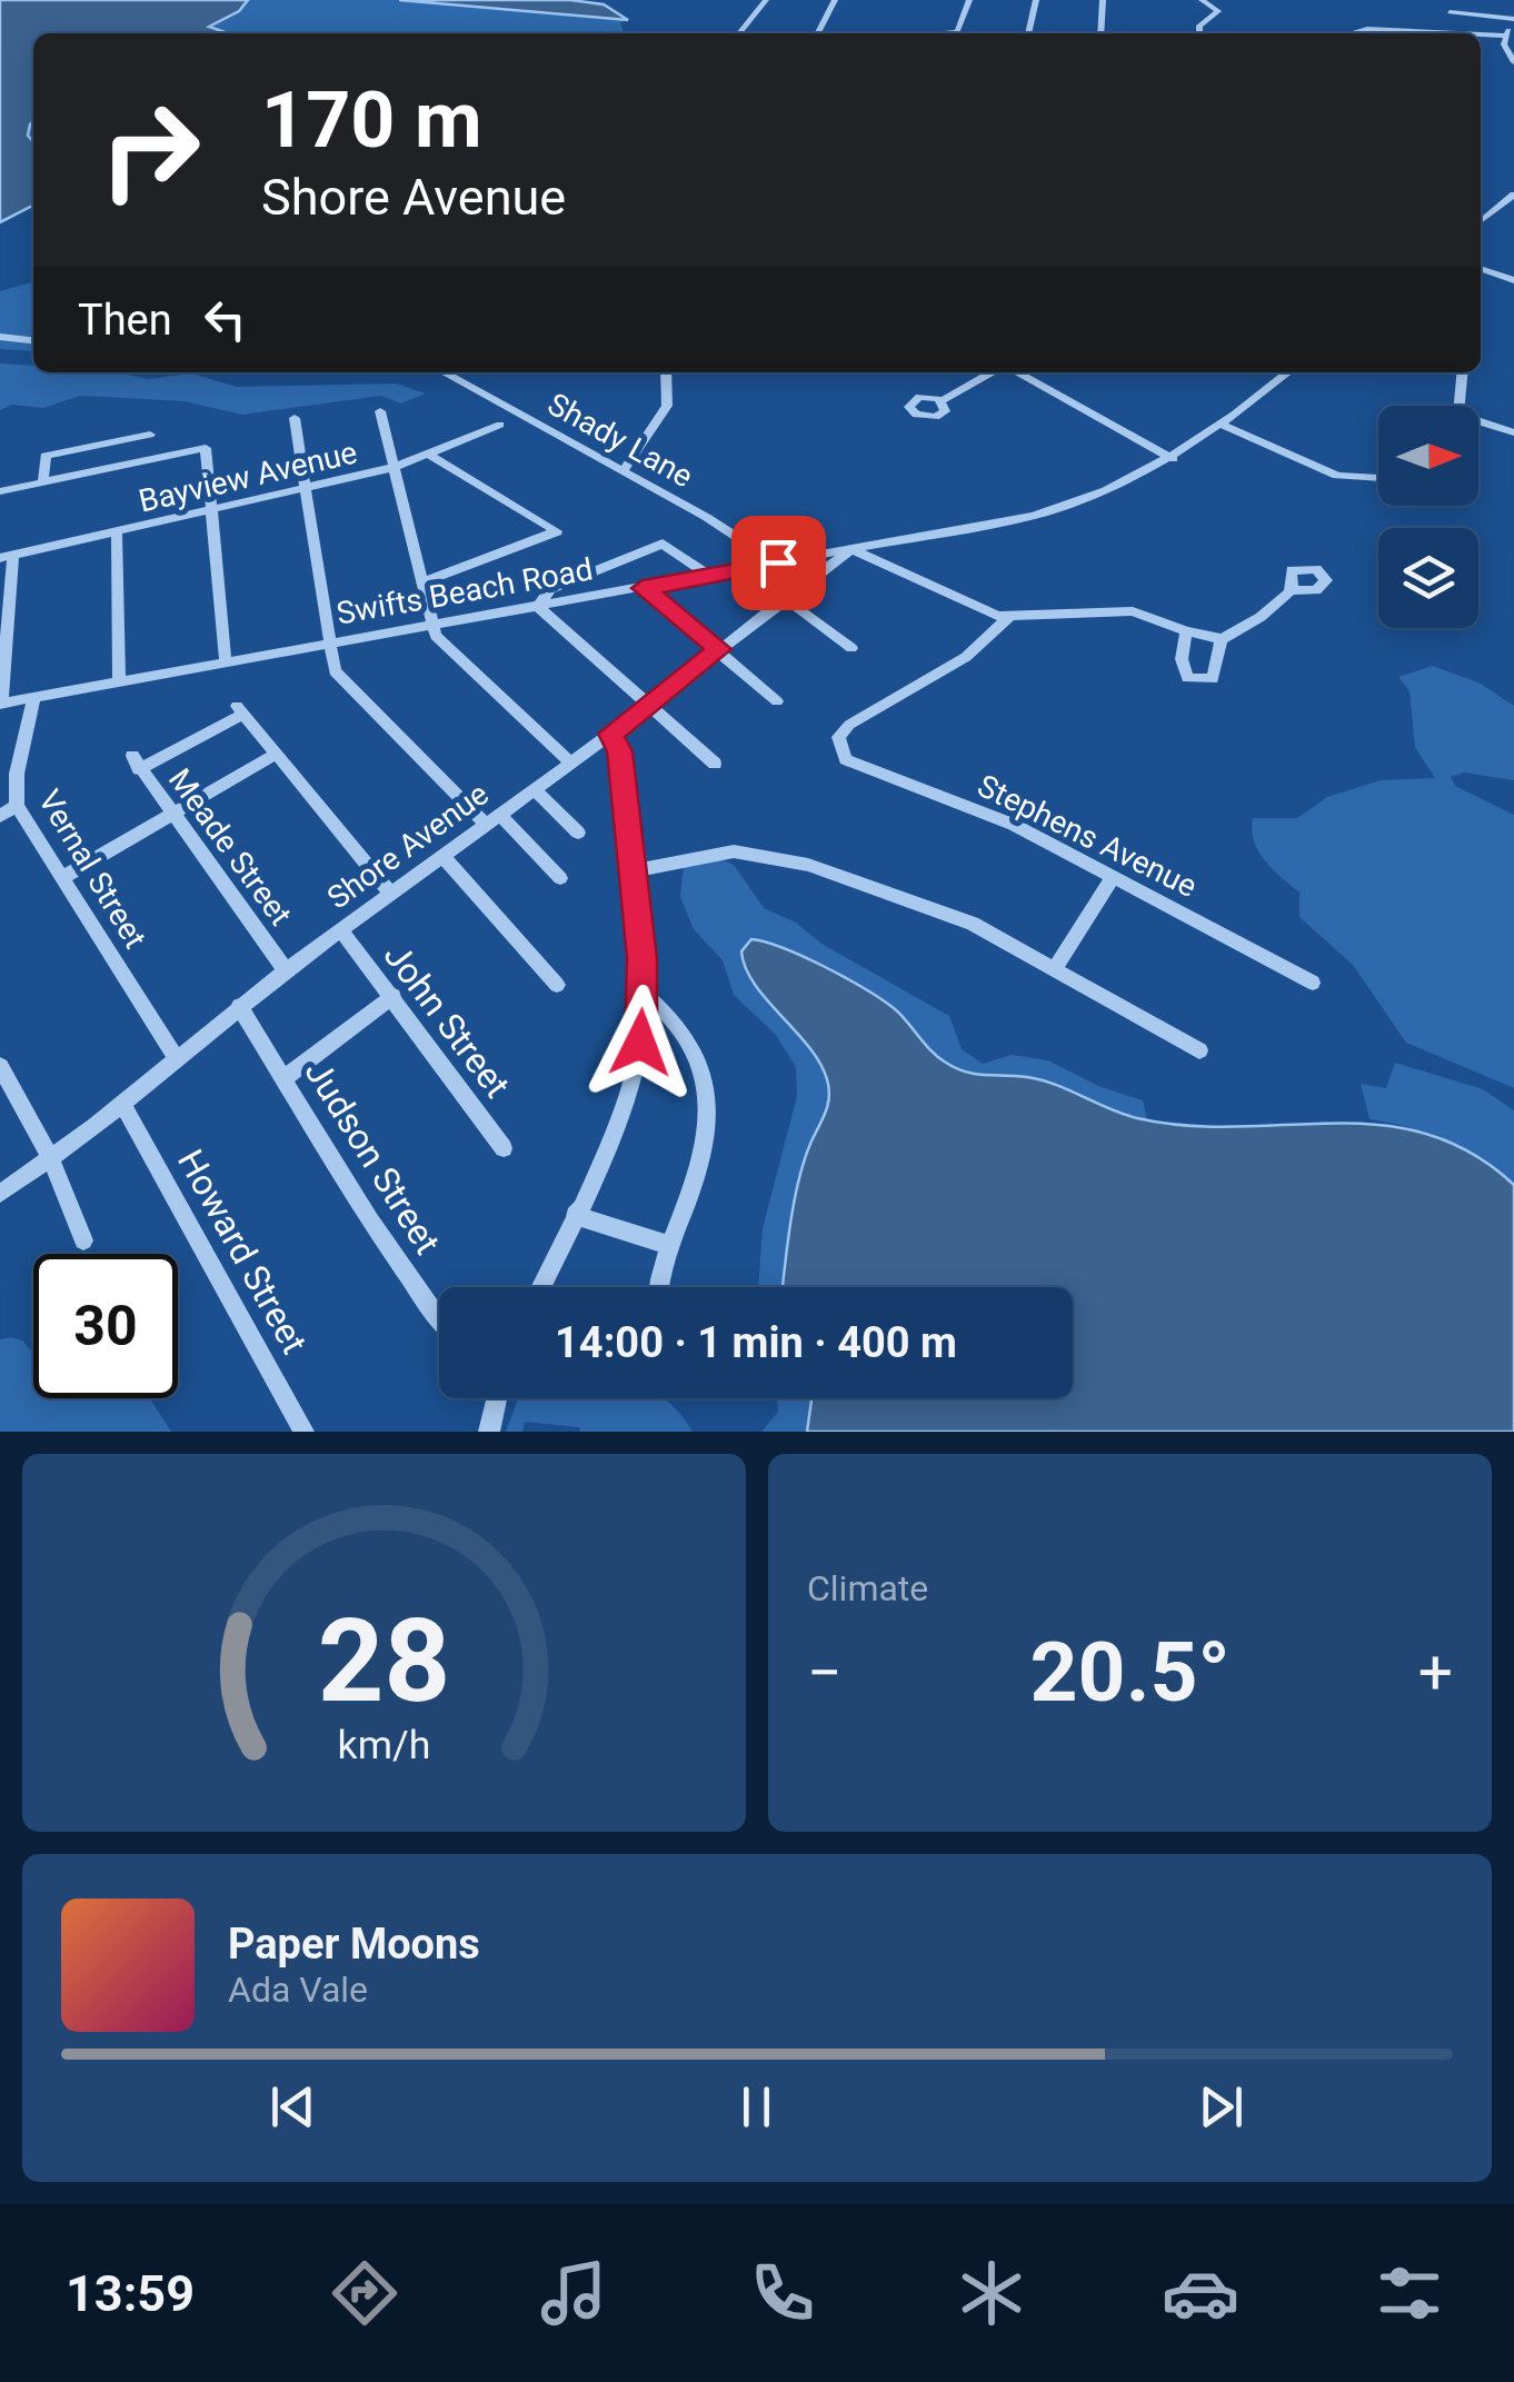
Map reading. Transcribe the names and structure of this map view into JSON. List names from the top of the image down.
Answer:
{
  "streets": {
    "street": [
      "Shady Lane",
      "Bayview Avenue",
      "Swifts Beach Road",
      "Stephens Avenue",
      "Shore Avenue",
      "Meade Street",
      "Vernal Street",
      "John Street",
      "Judson Street",
      "Howard Street"
    ]
  },
  "crossings": [
    ["Shady Lane", "Swifts Beach Road"],
    ["Swifts Beach Road", "Shore Avenue"],
    ["Swifts Beach Road", "Vernal Street"],
    ["Shore Avenue", "Meade Street"],
    ["Shore Avenue", "Vernal Street"],
    ["Shore Avenue", "John Street"],
    ["Shore Avenue", "Judson Street"],
    ["Shore Avenue", "Howard Street"]
  ],
  "north": "right",
  "page": {
    "turn": ["170 m", "Shore Avenue"],
    "then": "Then",
    "limit": "30",
    "trip": "14:00 · 1 min · 400 m",
    "tile": "Climate",
    "heat": ["−", "20.5°", "+"],
    "song": ["Paper Moons", "Ada Vale"],
    "tabs": "13:59",
    "gauge": ["28", "km/h"]
  }
}
